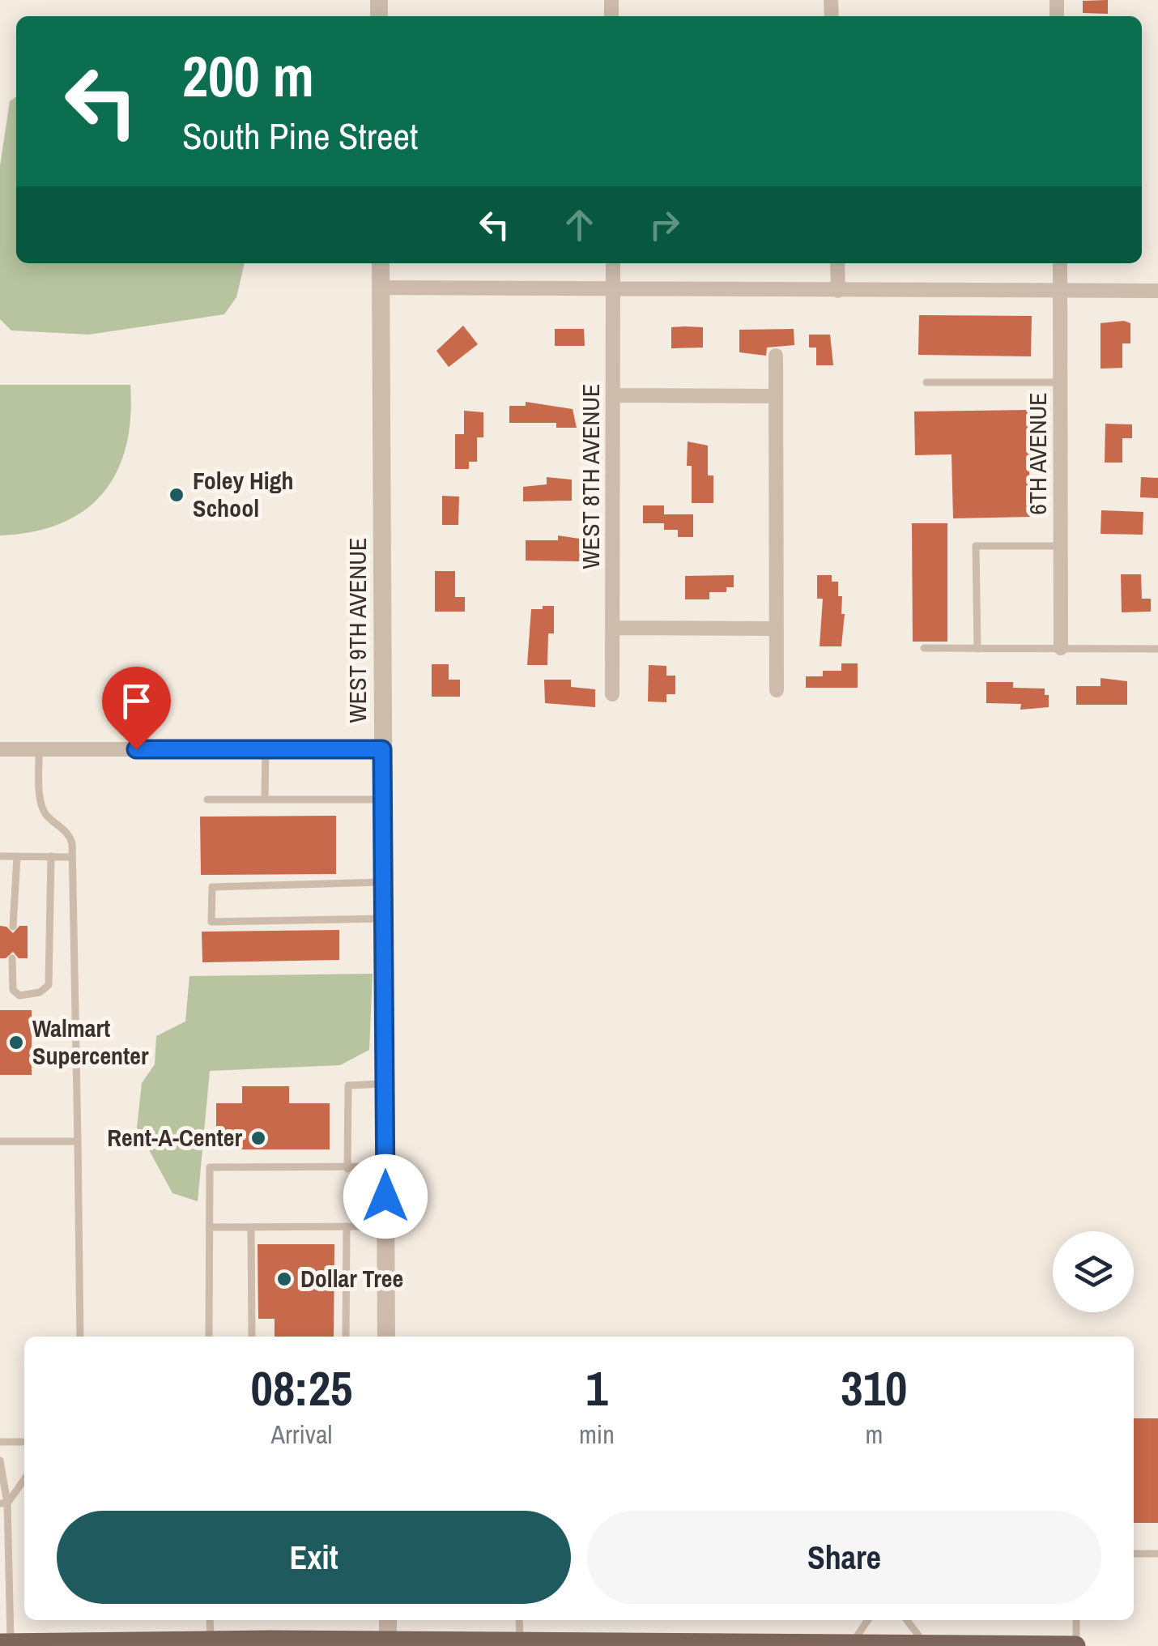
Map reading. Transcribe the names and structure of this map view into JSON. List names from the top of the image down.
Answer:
{
  "streets": {
    "street": ["6TH AVENUE", "WEST 8TH AVENUE", "WEST 9TH AVENUE"]
  },
  "places": [
    "Foley High School",
    "Walmart Supercenter",
    "Rent-A-Center",
    "Dollar Tree"
  ],
  "page": {
    "turn": ["200 m", "South Pine Street"],
    "eta": [
      "08:25",
      "Arrival",
      "1",
      "min",
      "310",
      "m"
    ],
    "buttons": ["Exit", "Share"]
  }
}
